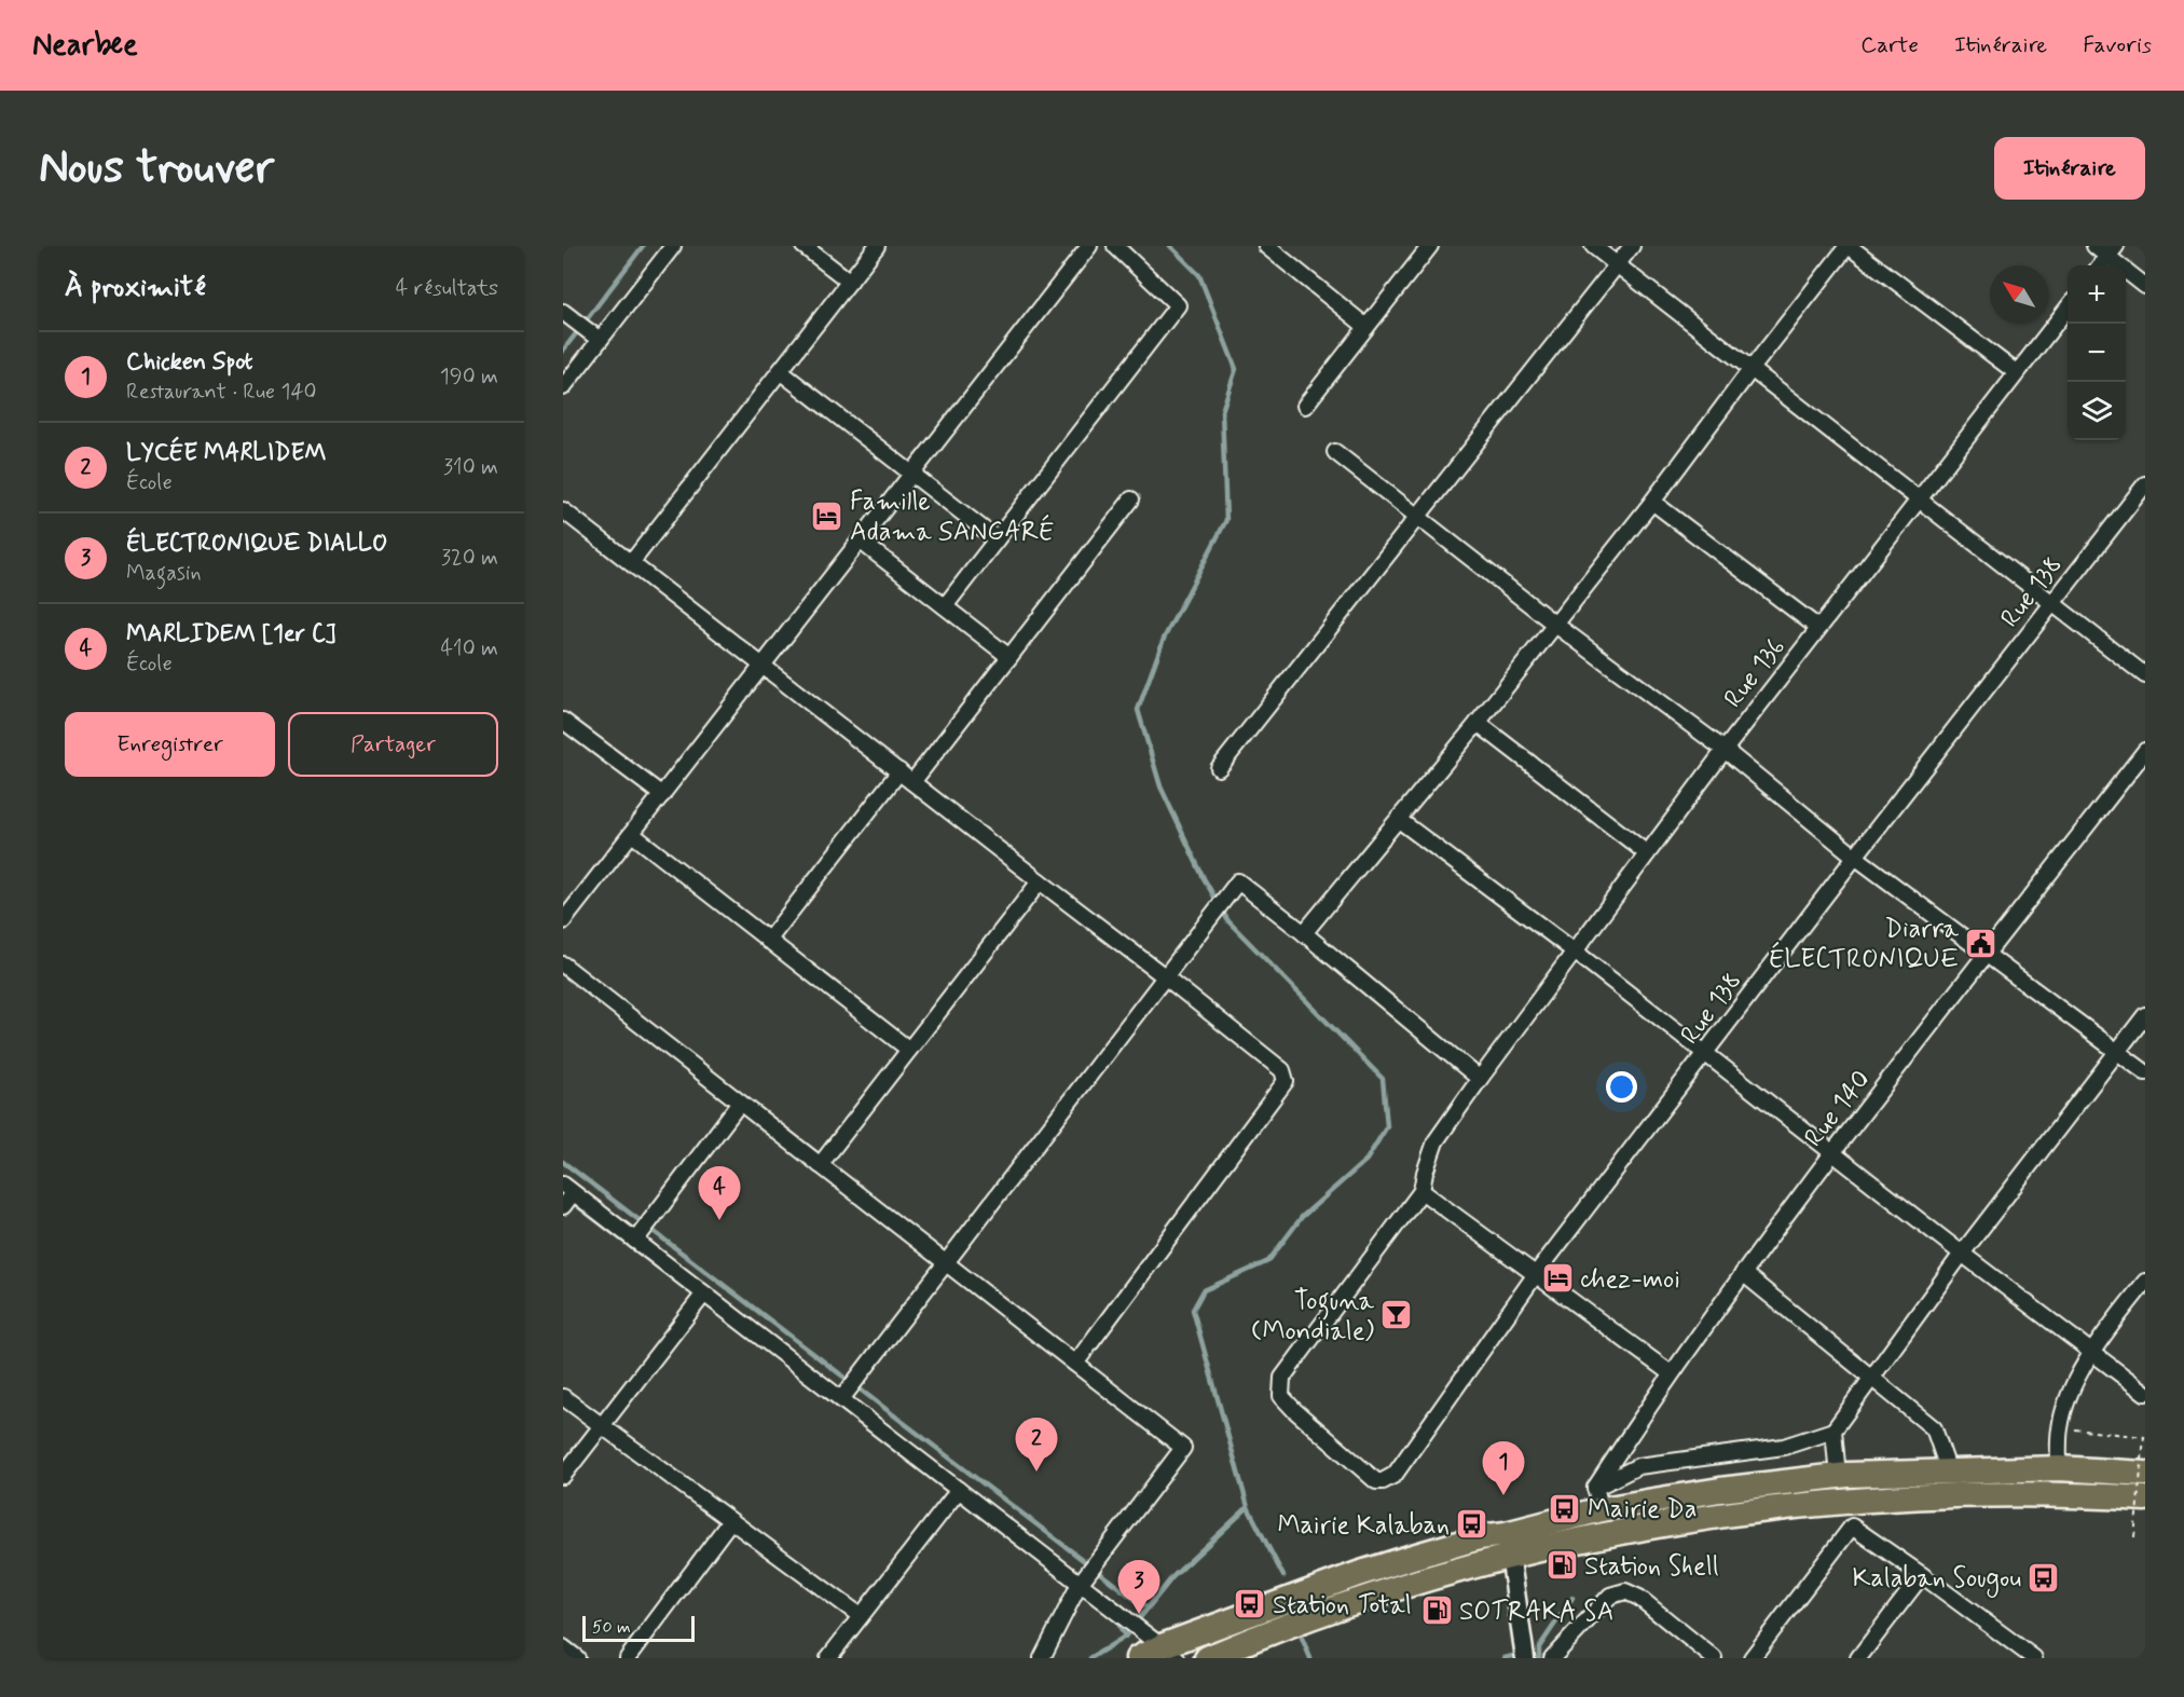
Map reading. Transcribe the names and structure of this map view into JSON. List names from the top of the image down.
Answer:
{
  "streets": {
    "street": ["Rue 138", "Rue 136", "Rue 140"]
  },
  "crossings": [
    ["Rue 138", "Rue 136"]
  ],
  "places": {
    "hotel": ["Famille Adama SANGARÉ", "chez-moi"],
    "public building": ["Diarra ÉLECTRONIQUE"],
    "bar": ["Toguna (Mondiale)"],
    "bus stop": [
      "Mairie Da",
      "Mairie Kalaban",
      "Kalaban Sougou",
      "Station Total"
    ],
    "fuel station": ["Station Shell", "SOTRAKA SA"]
  },
  "scale_bar": "50 m",
  "north": "top left",
  "page": {
    "header": "Nearbee",
    "nav": ["Carte", "Itinéraire", "Favoris"],
    "buttons": [
      "Itinéraire",
      ["Enregistrer", "Partager"]
    ],
    "title": "Nous trouver",
    "heading": ["À proximité", "4 résultats"],
    "map_buttons": ["+", "−"],
    "list": [
      {
        "mark": "1",
        "name": "Chicken Spot",
        "note": "Restaurant · Rue 140",
        "value": "190 m"
      },
      {
        "mark": "2",
        "name": "LYCÉE MARLIDEM",
        "note": "École",
        "value": "310 m"
      },
      {
        "mark": "3",
        "name": "ÉLECTRONIQUE DIALLO",
        "note": "Magasin",
        "value": "320 m"
      },
      {
        "mark": "4",
        "name": "MARLIDEM [1er C]",
        "note": "École",
        "value": "410 m"
      }
    ],
    "pins": [
      "4",
      "2",
      "1",
      "3"
    ],
    "scale": "50 m"
  }
}
